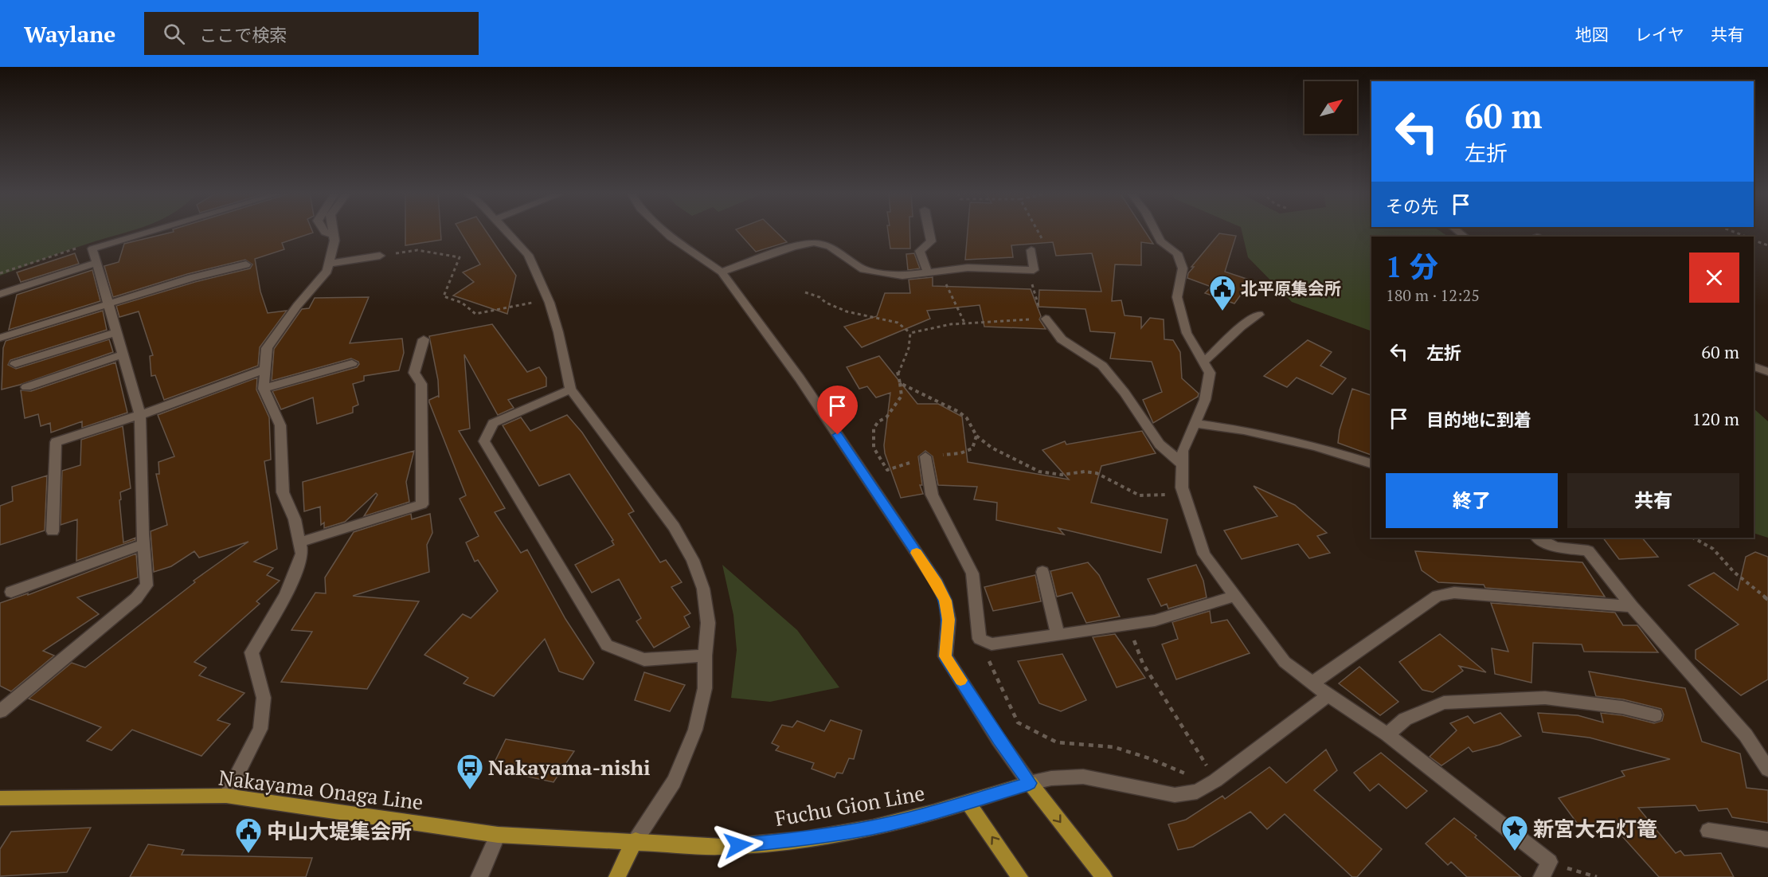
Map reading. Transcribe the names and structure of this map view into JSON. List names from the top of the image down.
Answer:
{
  "streets": {
    "main road": ["Nakayama Onaga Line", "Fuchu Gion Line"]
  },
  "crossings": [
    ["Nakayama Onaga Line", "Fuchu Gion Line"]
  ],
  "places": {
    "public building": ["北平原集会所", "中山大堤集会所"],
    "bus stop": ["Nakayama-nishi"],
    "place": ["新宮大石灯篭"]
  },
  "north": "top right",
  "page": {
    "header": "Waylane",
    "search": "ここで検索",
    "nav": ["地図", "レイヤ", "共有"],
    "turn": ["60 m", "左折"],
    "then": "その先",
    "heading": ["1 分", "180 m · 12:25"],
    "list": [
      {
        "name": "左折",
        "value": "60 m"
      },
      {
        "name": "目的地に到着",
        "value": "120 m"
      }
    ],
    "buttons": ["終了", "共有"]
  }
}
